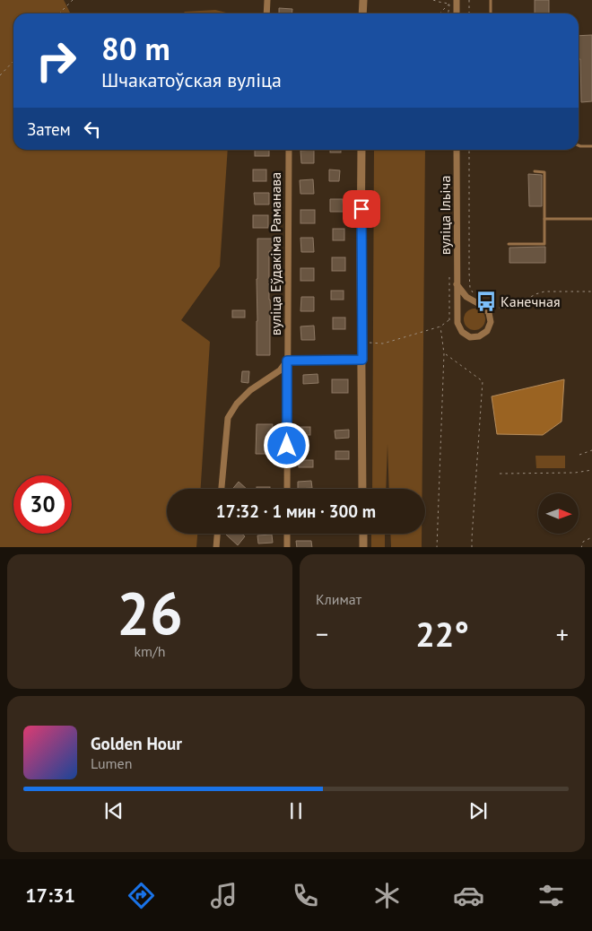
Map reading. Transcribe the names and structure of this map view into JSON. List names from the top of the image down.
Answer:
{
  "streets": {
    "street": ["вуліца Ільіча", "вуліца Еўдакіма Раманава"]
  },
  "places": {
    "bus stop": ["Канечная"]
  },
  "north": "right",
  "page": {
    "turn": ["80 m", "Шчакатоўская вуліца"],
    "then": "Затем",
    "limit": "30",
    "trip": "17:32 · 1 мин · 300 m",
    "tile": [
      ["26", "km/h"],
      "Климат"
    ],
    "heat": ["−", "22°", "+"],
    "song": ["Golden Hour", "Lumen"],
    "tabs": "17:31"
  }
}
